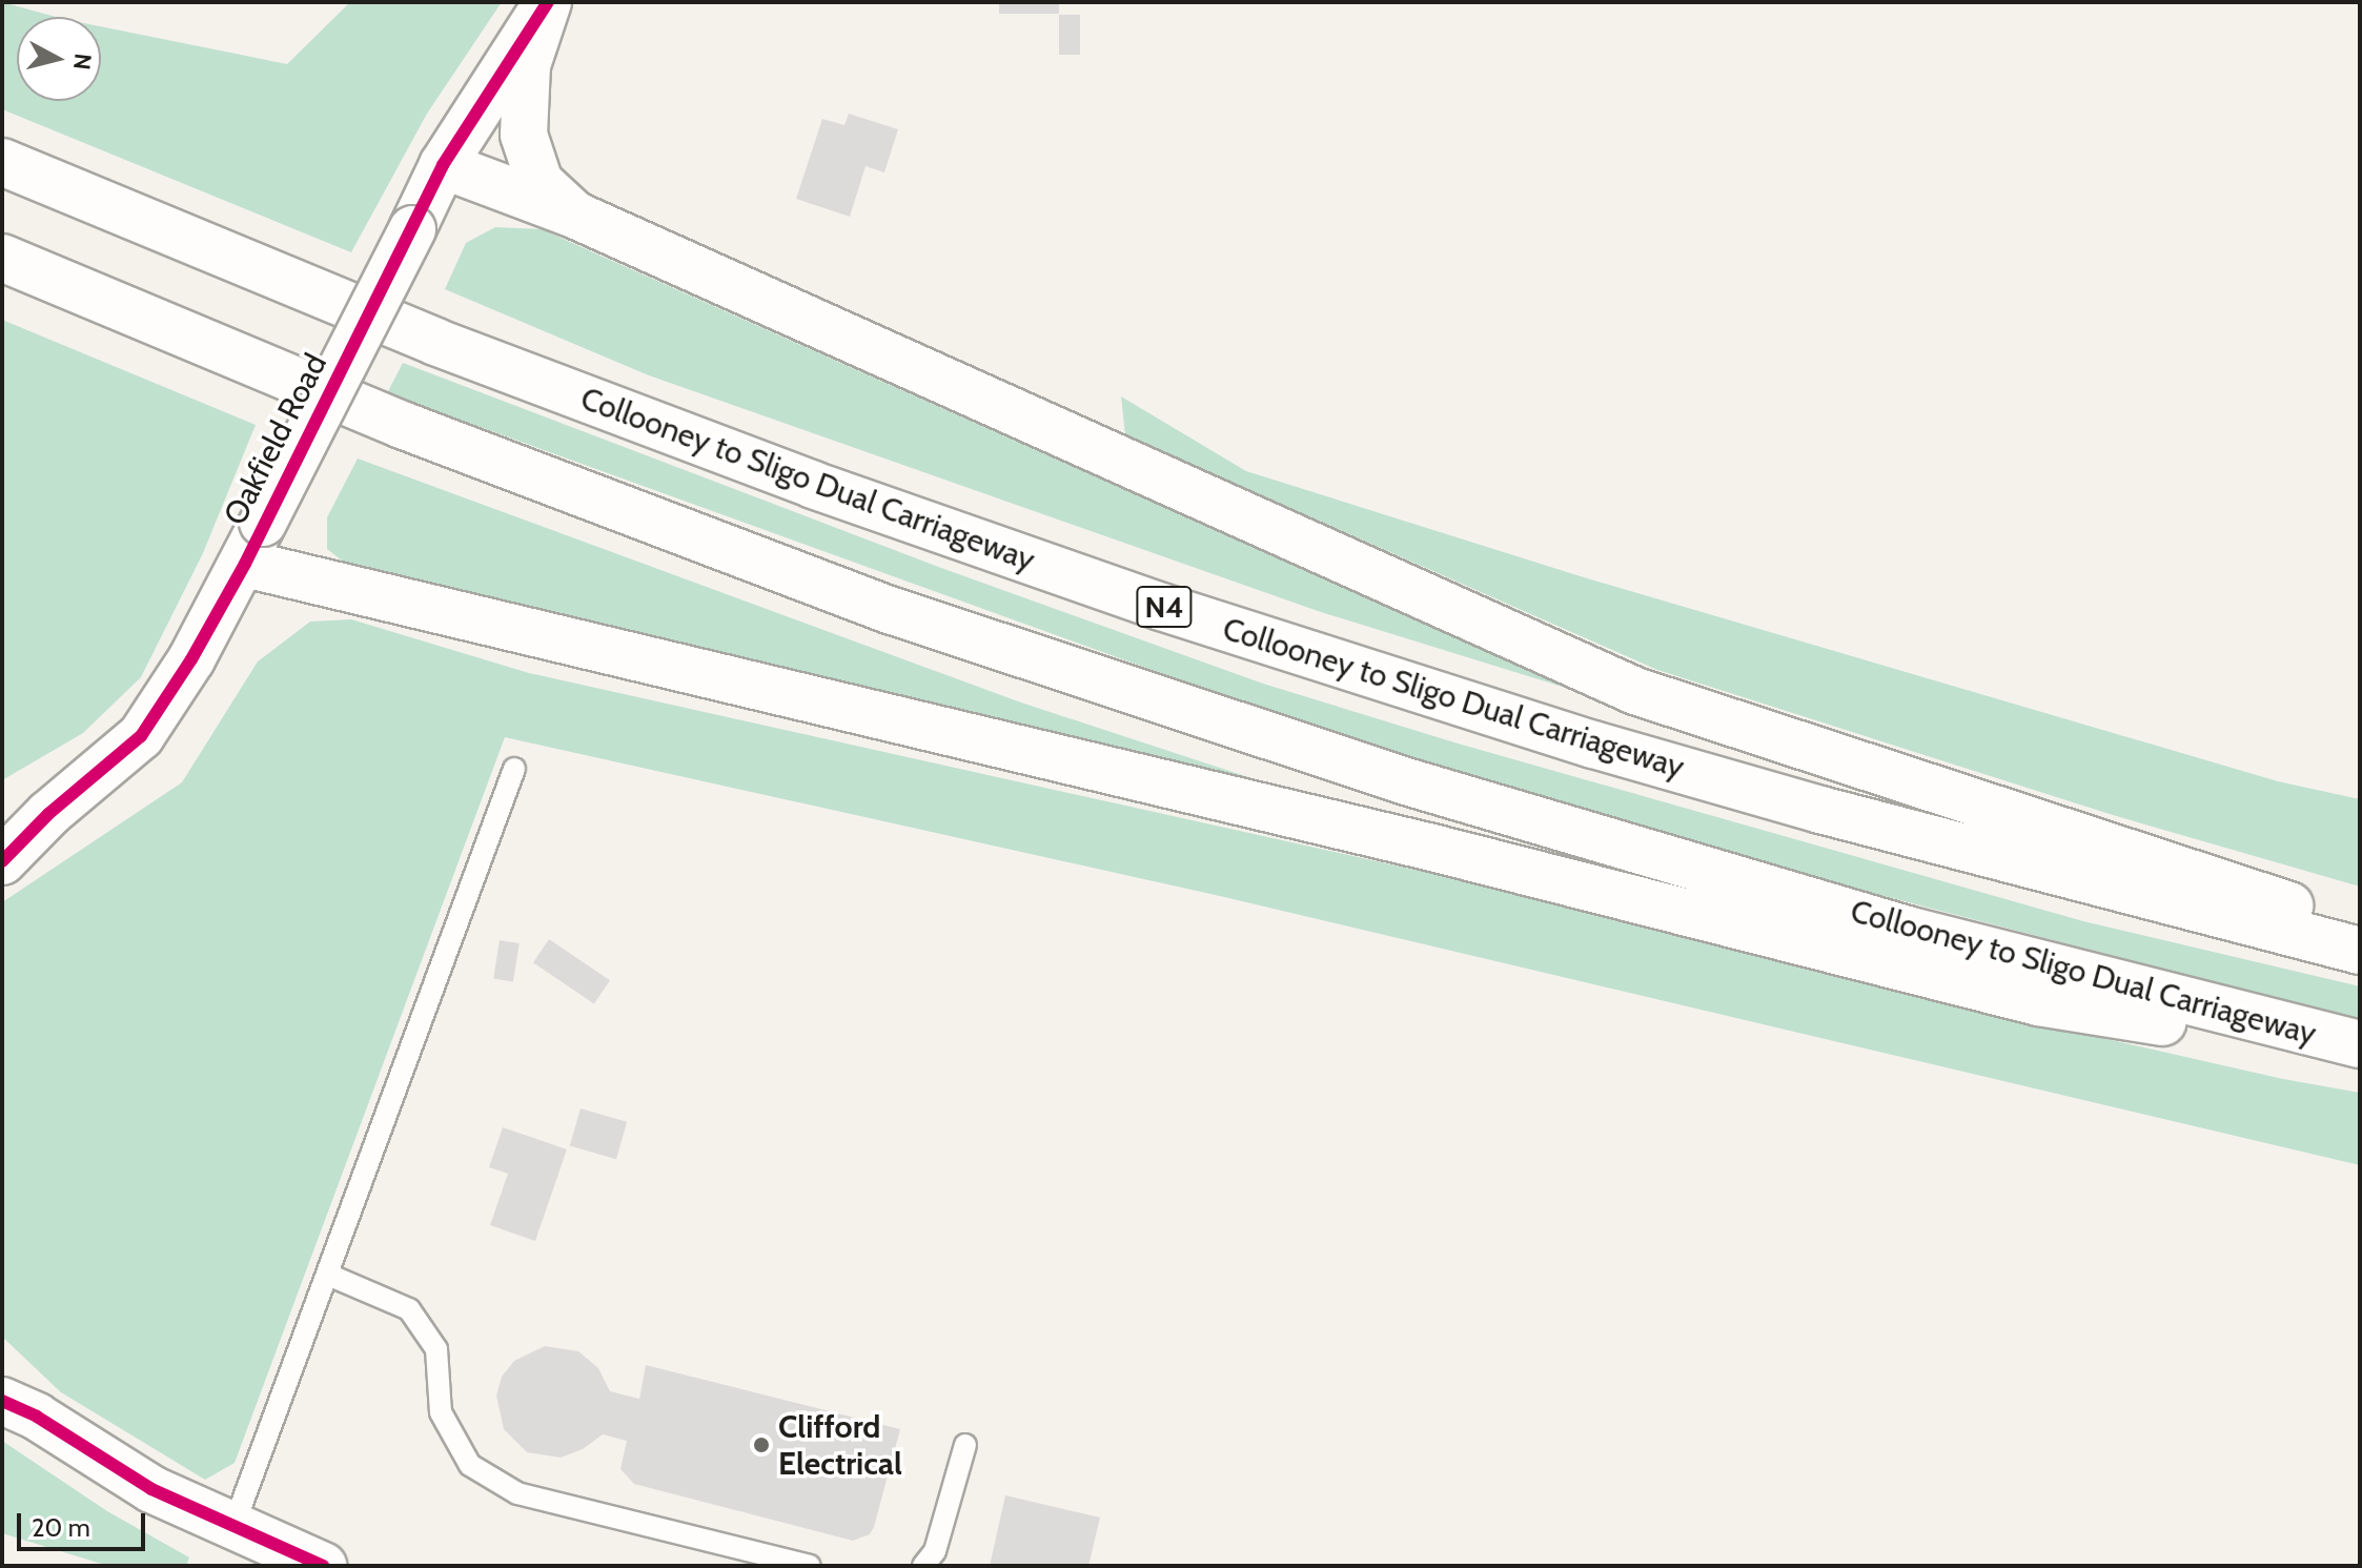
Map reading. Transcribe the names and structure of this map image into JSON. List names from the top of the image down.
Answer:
{
  "streets": {
    "main road": ["Oakfield Road", "Collooney to Sligo Dual Carriageway", "N4"]
  },
  "places": ["Clifford Electrical"],
  "scale_bar": "20 m",
  "north": "right"
}
